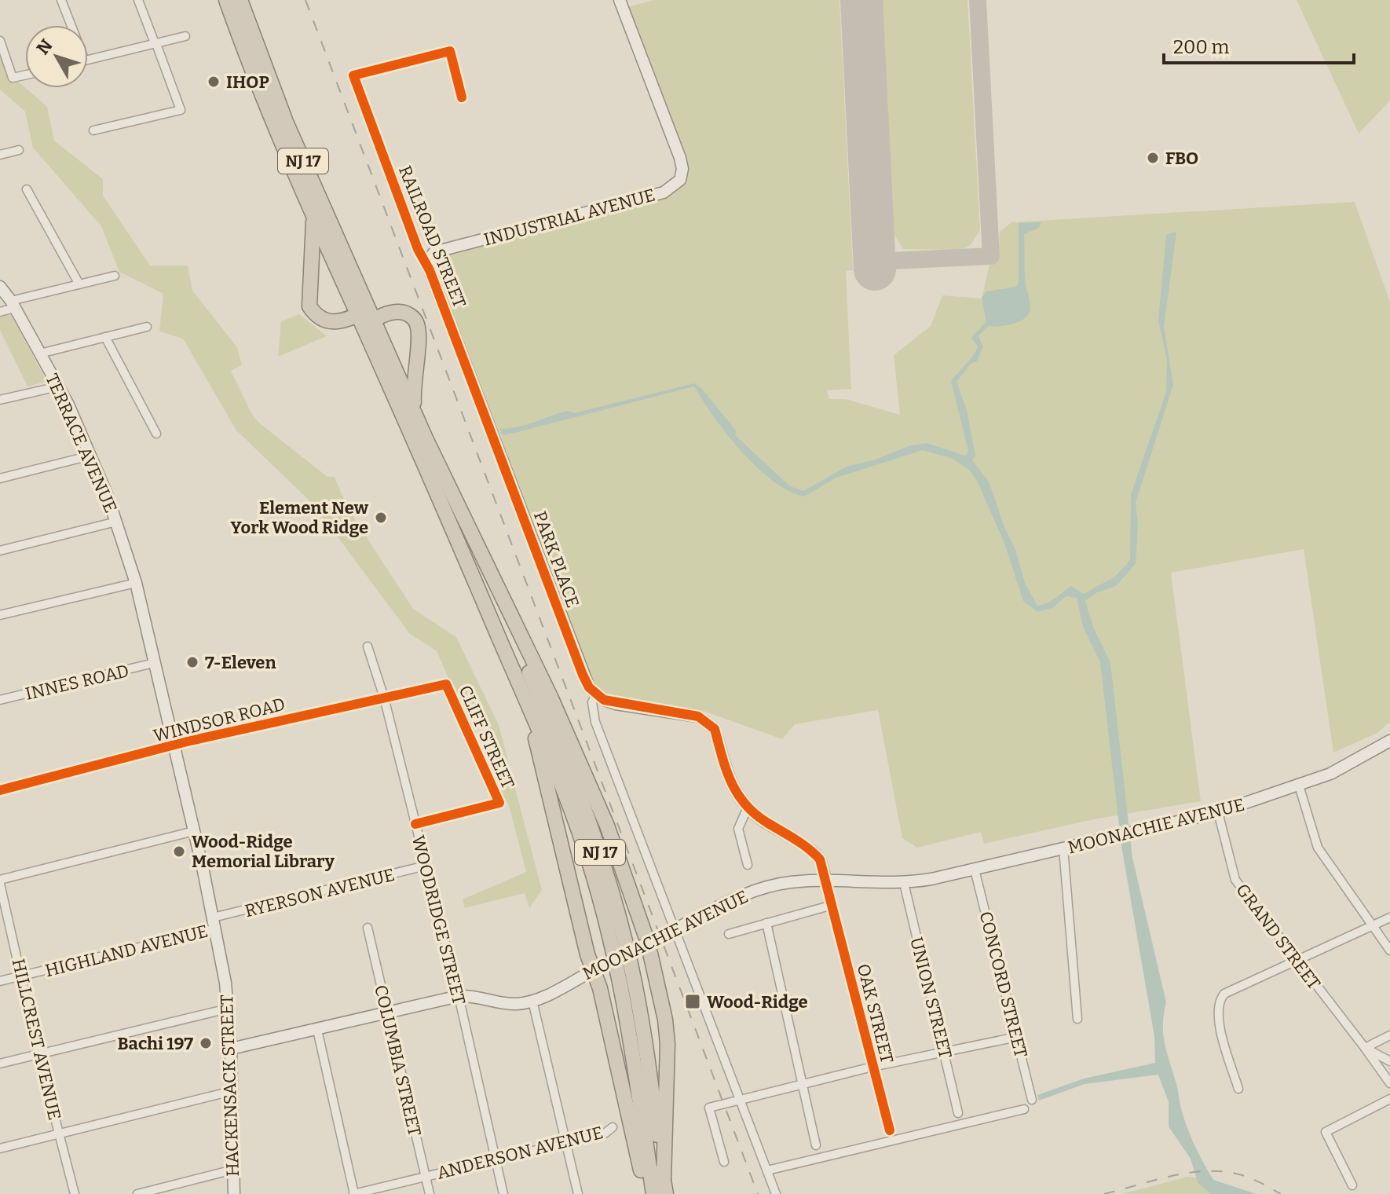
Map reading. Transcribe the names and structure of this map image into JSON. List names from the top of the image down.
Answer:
{
  "streets": {
    "highway": ["NJ 17"],
    "main road": [
      "INDUSTRIAL AVENUE",
      "RAILROAD STREET",
      "TERRACE AVENUE",
      "PARK PLACE",
      "MOONACHIE AVENUE",
      "HACKENSACK STREET"
    ],
    "street": [
      "INNES ROAD",
      "WINDSOR ROAD",
      "CLIFF STREET",
      "RYERSON AVENUE",
      "WOODRIDGE STREET",
      "GRAND STREET",
      "HIGHLAND AVENUE",
      "CONCORD STREET",
      "UNION STREET",
      "OAK STREET",
      "HILLCREST AVENUE",
      "COLUMBIA STREET",
      "ANDERSON AVENUE"
    ]
  },
  "crossings": [
    ["INDUSTRIAL AVENUE", "RAILROAD STREET"],
    ["RAILROAD STREET", "PARK PLACE"],
    ["TERRACE AVENUE", "HACKENSACK STREET"],
    ["INNES ROAD", "HACKENSACK STREET"],
    ["WINDSOR ROAD", "CLIFF STREET"],
    ["WINDSOR ROAD", "WOODRIDGE STREET"],
    ["WINDSOR ROAD", "HACKENSACK STREET"],
    ["CLIFF STREET", "WOODRIDGE STREET"],
    ["MOONACHIE AVENUE", "WOODRIDGE STREET"],
    ["MOONACHIE AVENUE", "GRAND STREET"],
    ["MOONACHIE AVENUE", "CONCORD STREET"],
    ["MOONACHIE AVENUE", "UNION STREET"],
    ["MOONACHIE AVENUE", "OAK STREET"],
    ["MOONACHIE AVENUE", "COLUMBIA STREET"],
    ["MOONACHIE AVENUE", "HACKENSACK STREET"],
    ["RYERSON AVENUE", "WOODRIDGE STREET"],
    ["RYERSON AVENUE", "HIGHLAND AVENUE"],
    ["RYERSON AVENUE", "HACKENSACK STREET"],
    ["WOODRIDGE STREET", "ANDERSON AVENUE"],
    ["HIGHLAND AVENUE", "HILLCREST AVENUE"],
    ["HIGHLAND AVENUE", "HACKENSACK STREET"],
    ["COLUMBIA STREET", "ANDERSON AVENUE"]
  ],
  "places": {
    "other": [
      "IHOP",
      "FBO",
      "Element New York Wood Ridge",
      "7-Eleven",
      "Wood-Ridge Memorial Library",
      "Bachi 197"
    ],
    "transit": ["Wood-Ridge"]
  },
  "scale_bar": "200 m",
  "north": "top left"
}
